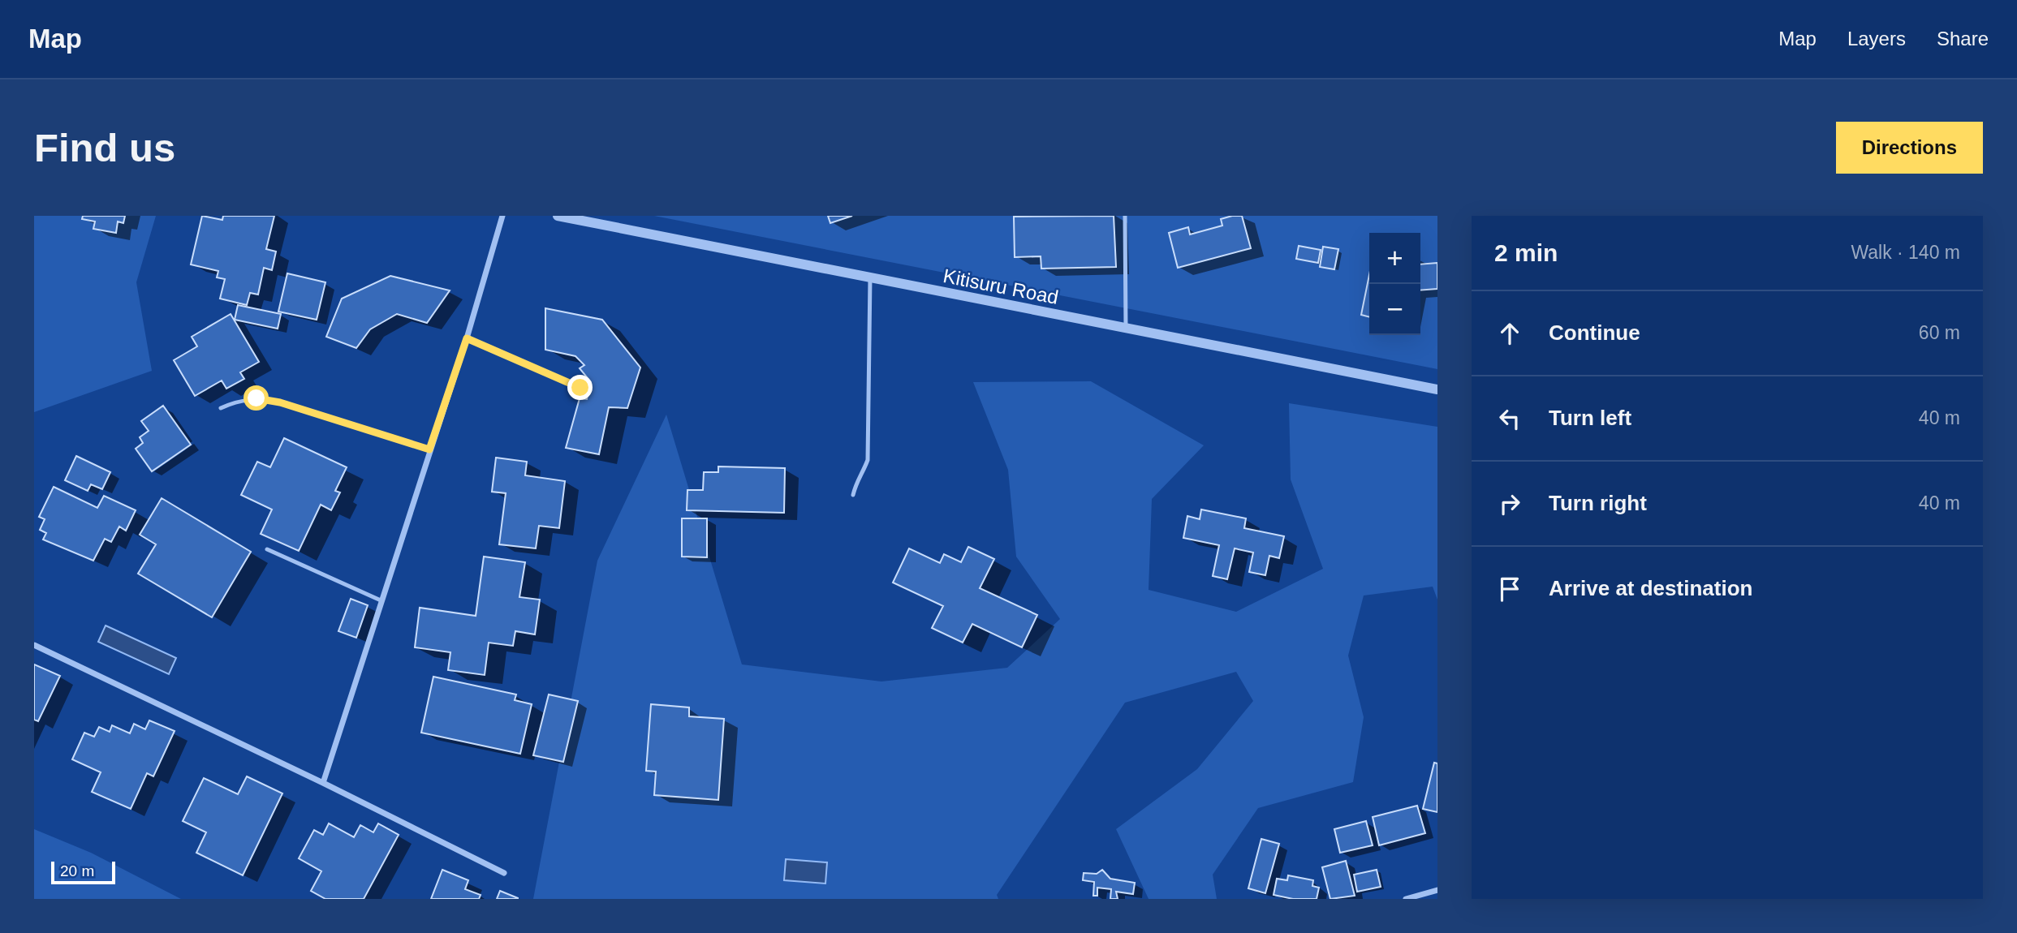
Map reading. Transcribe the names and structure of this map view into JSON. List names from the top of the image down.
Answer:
{
  "streets": {
    "street": ["Kitisuru Road"]
  },
  "scale_bar": "20 m",
  "page": {
    "header": "Map",
    "nav": ["Map", "Layers", "Share"],
    "buttons": "Directions",
    "title": "Find us",
    "heading": ["2 min", "Walk · 140 m"],
    "map_buttons": ["+", "−"],
    "list": [
      ["Continue", "60 m"],
      ["Turn left", "40 m"],
      ["Turn right", "40 m"],
      "Arrive at destination"
    ],
    "scale": "20 m"
  }
}
